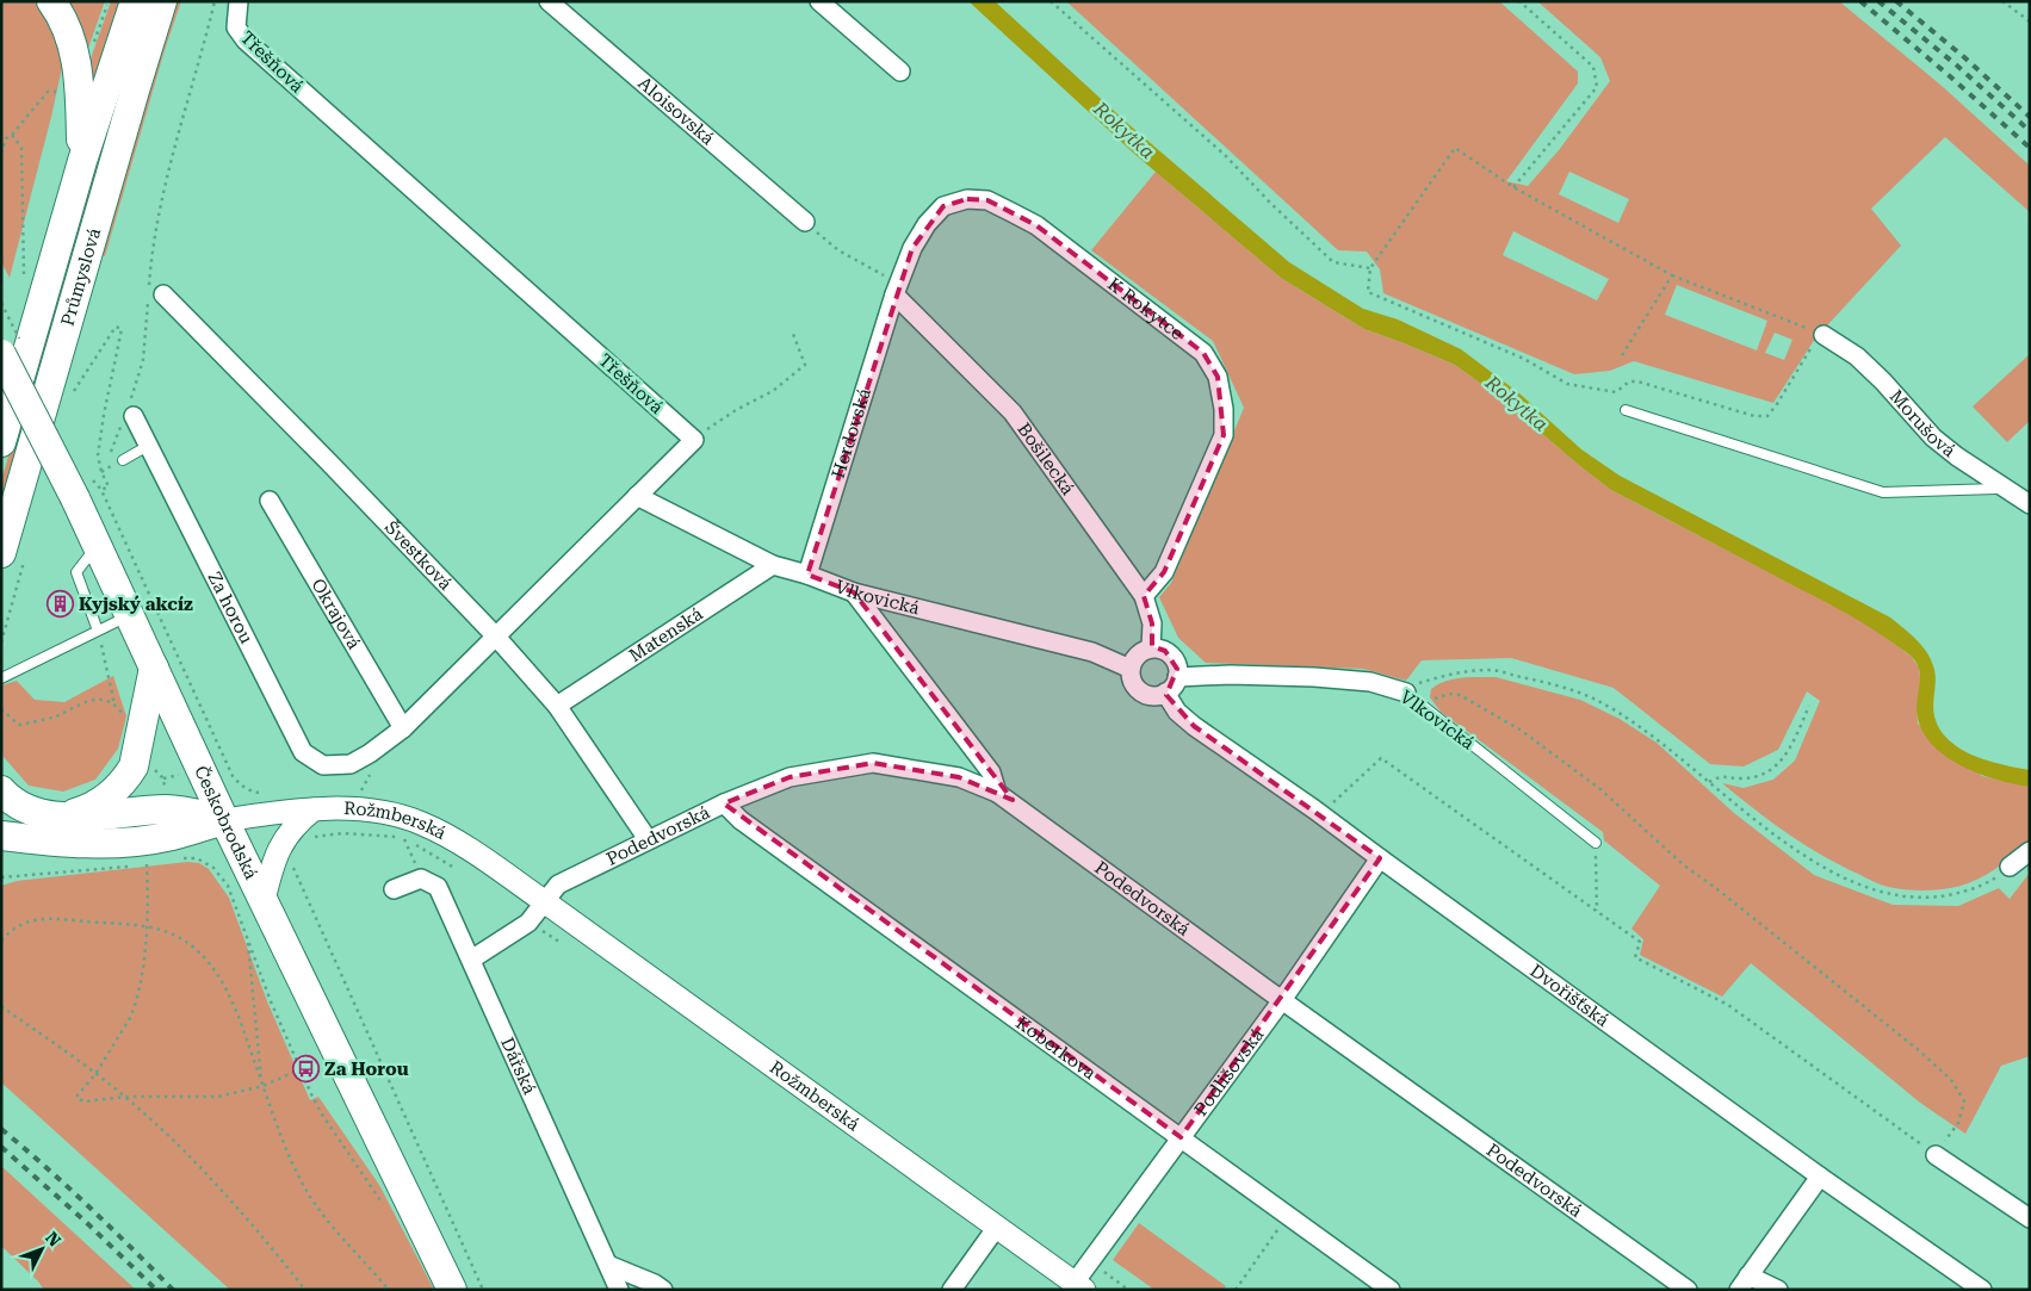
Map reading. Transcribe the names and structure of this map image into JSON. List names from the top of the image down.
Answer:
{
  "streets": {
    "main road": ["Průmyslová", "Českobrodská"],
    "street": [
      "Třešňová",
      "Aloisovská",
      "K Rokytce",
      "Morušová",
      "Herdovská",
      "Bošilecká",
      "Švestková",
      "Vlkovická",
      "Za horou",
      "Okrajová",
      "Matenská",
      "Rožmberská",
      "Podedvorská",
      "Dvořišťská",
      "Koberkova",
      "Dářská",
      "Podlišovská"
    ]
  },
  "crossings": [
    ["K Rokytce", "Herdovská"],
    ["K Rokytce", "Bošilecká"],
    ["Herdovská", "Bošilecká"],
    ["Herdovská", "Vlkovická"],
    ["Bošilecká", "Vlkovická"],
    ["Bošilecká", "Dvořišťská"],
    ["Švestková", "Matenská"],
    ["Švestková", "Podedvorská"],
    ["Vlkovická", "Matenská"],
    ["Vlkovická", "Dvořišťská"],
    ["Českobrodská", "Rožmberská"],
    ["Rožmberská", "Podedvorská"],
    ["Rožmberská", "Podlišovská"],
    ["Podedvorská", "Koberkova"],
    ["Podedvorská", "Podlišovská"],
    ["Dvořišťská", "Podlišovská"],
    ["Koberkova", "Podlišovská"]
  ],
  "water": ["Rokytka"],
  "places": {
    "building": ["Kyjský akcíz"],
    "bus stop": ["Za Horou"]
  },
  "north": "top right"
}
